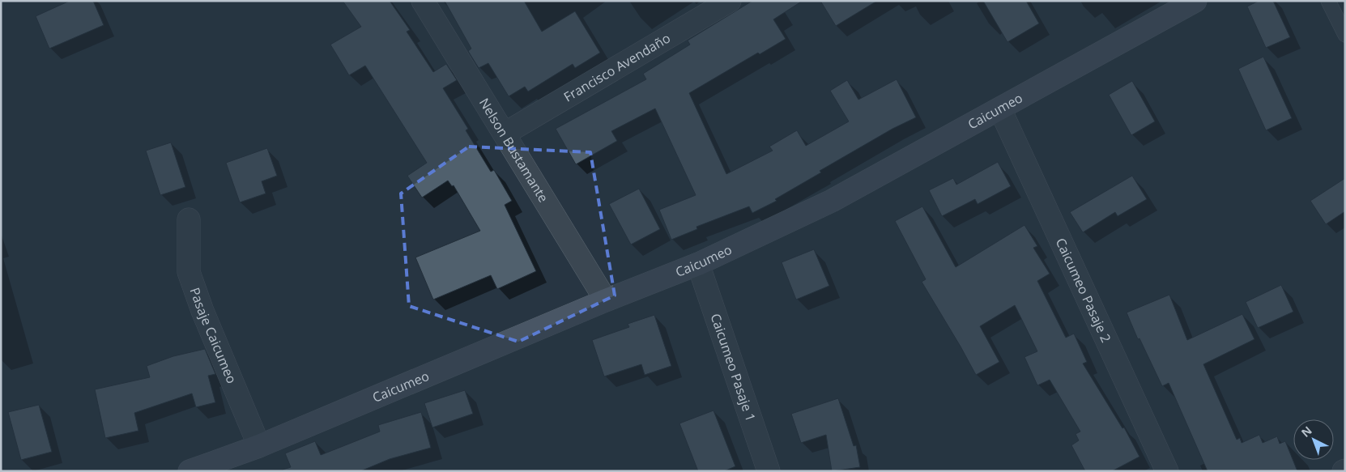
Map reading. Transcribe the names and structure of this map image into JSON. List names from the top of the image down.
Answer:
{
  "streets": {
    "street": [
      "Francisco Avendaño",
      "Caicumeo",
      "Nelson Bustamante",
      "Caicumeo Pasaje 2",
      "Pasaje Caicumeo",
      "Caicumeo Pasaje 1"
    ]
  },
  "crossings": [
    ["Francisco Avendaño", "Nelson Bustamante"],
    ["Caicumeo", "Nelson Bustamante"],
    ["Caicumeo", "Caicumeo Pasaje 2"],
    ["Caicumeo", "Pasaje Caicumeo"],
    ["Caicumeo", "Caicumeo Pasaje 1"]
  ],
  "north": "top left"
}
